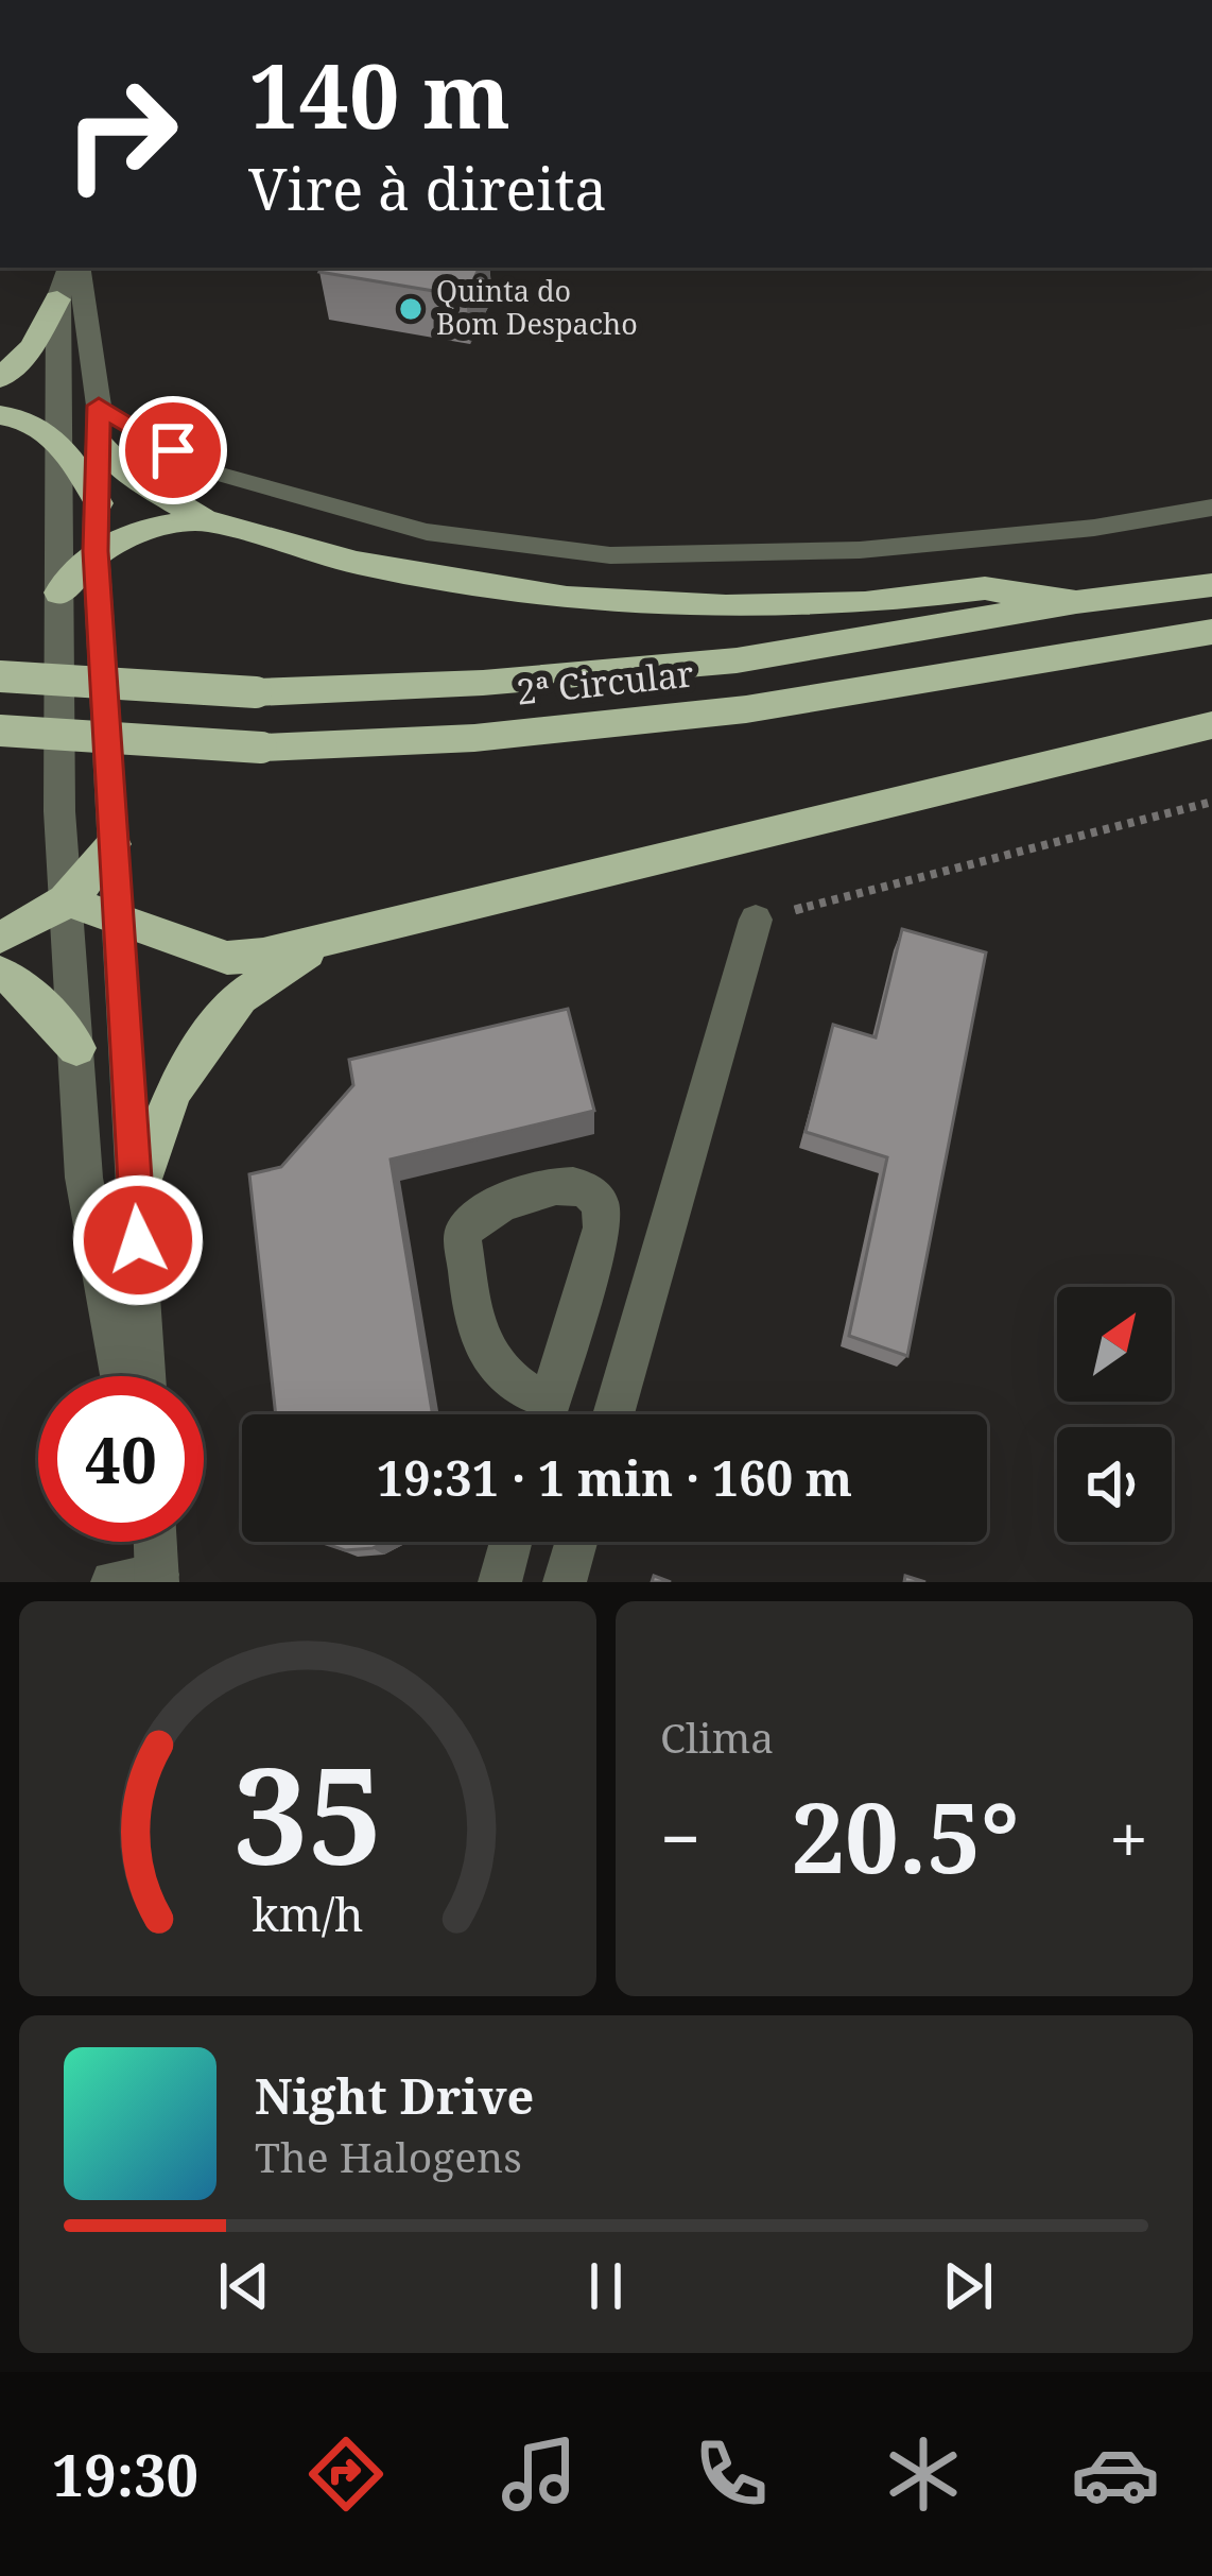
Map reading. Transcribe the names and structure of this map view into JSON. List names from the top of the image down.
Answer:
{
  "streets": {
    "highway": ["2ª Circular"]
  },
  "places": ["Quinta do Bom Despacho"],
  "north": "top right",
  "page": {
    "turn": ["140 m", "Vire à direita"],
    "limit": "40",
    "trip": "19:31 · 1 min · 160 m",
    "tile": "Clima",
    "heat": ["−", "20.5°", "+"],
    "song": ["Night Drive", "The Halogens"],
    "tabs": "19:30",
    "gauge": ["35", "km/h"]
  }
}
